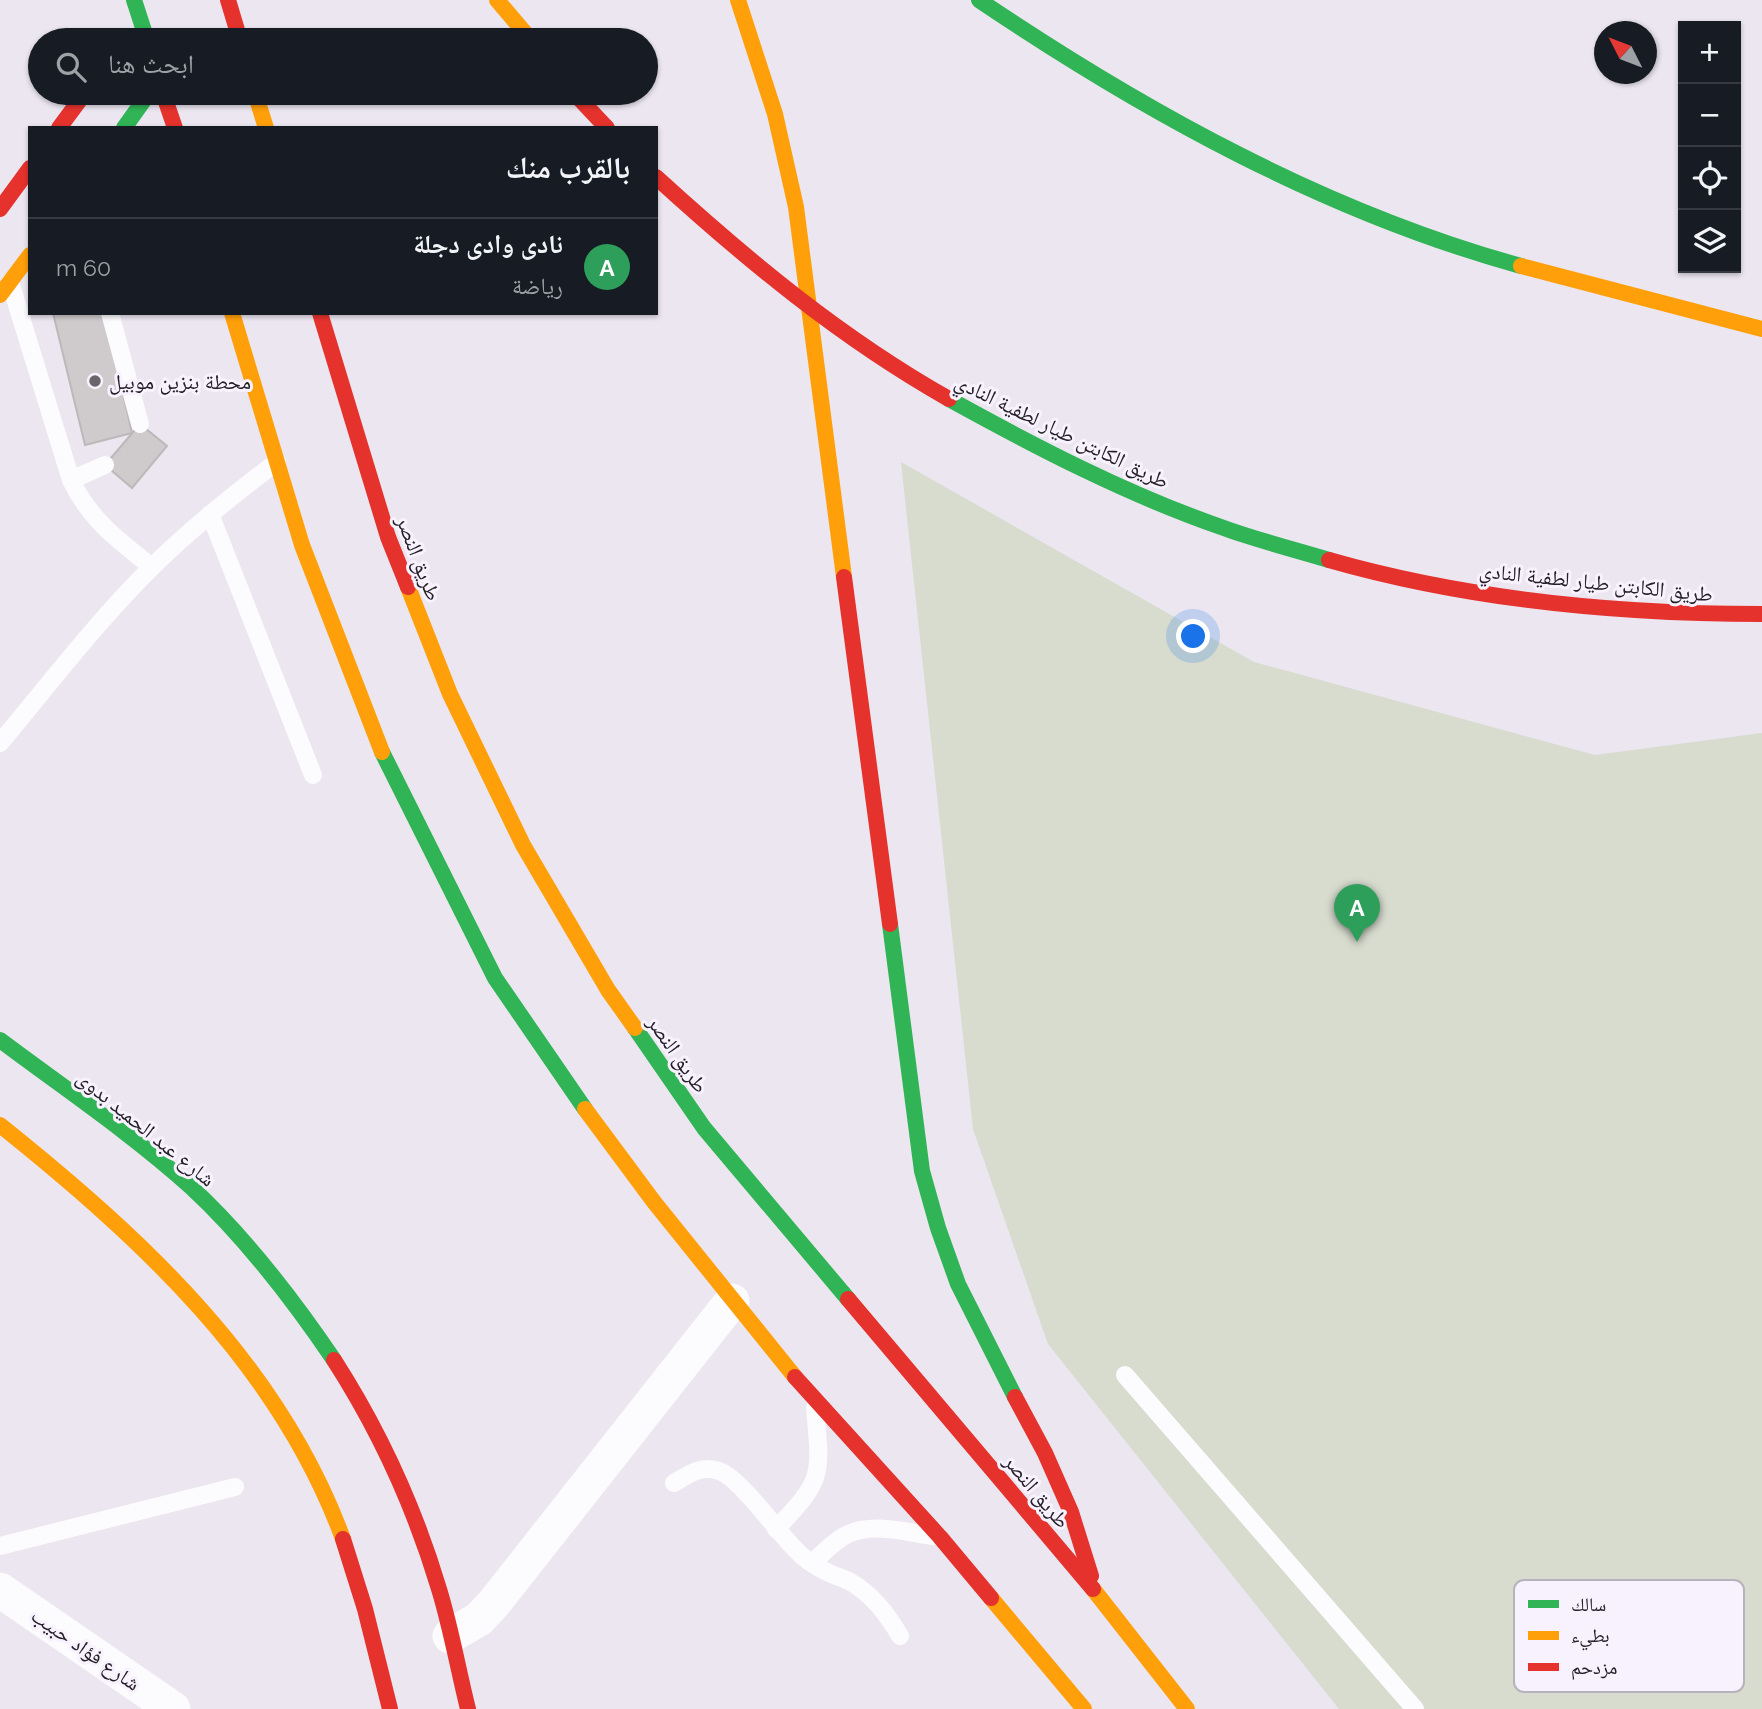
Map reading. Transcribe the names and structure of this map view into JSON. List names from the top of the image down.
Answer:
{
  "streets": {
    "main road": ["طريق الكابتن طيار لطفية النادي", "طريق النصر", "شارع عبد الحميد بدوى"],
    "street": ["شارع فؤاد حبيب"]
  },
  "places": ["محطة بنزين موبيل"],
  "legend": ["سالك", "بطيء", "مزدحم"],
  "north": "top left",
  "page": {
    "map_buttons": ["+", "−"],
    "search": "ابحث هنا",
    "heading": "بالقرب منك",
    "list": [
      {
        "mark": "A",
        "name": "نادى وادى دجلة",
        "note": "رياضة",
        "value": "60 m"
      }
    ],
    "pins": "A"
  }
}
